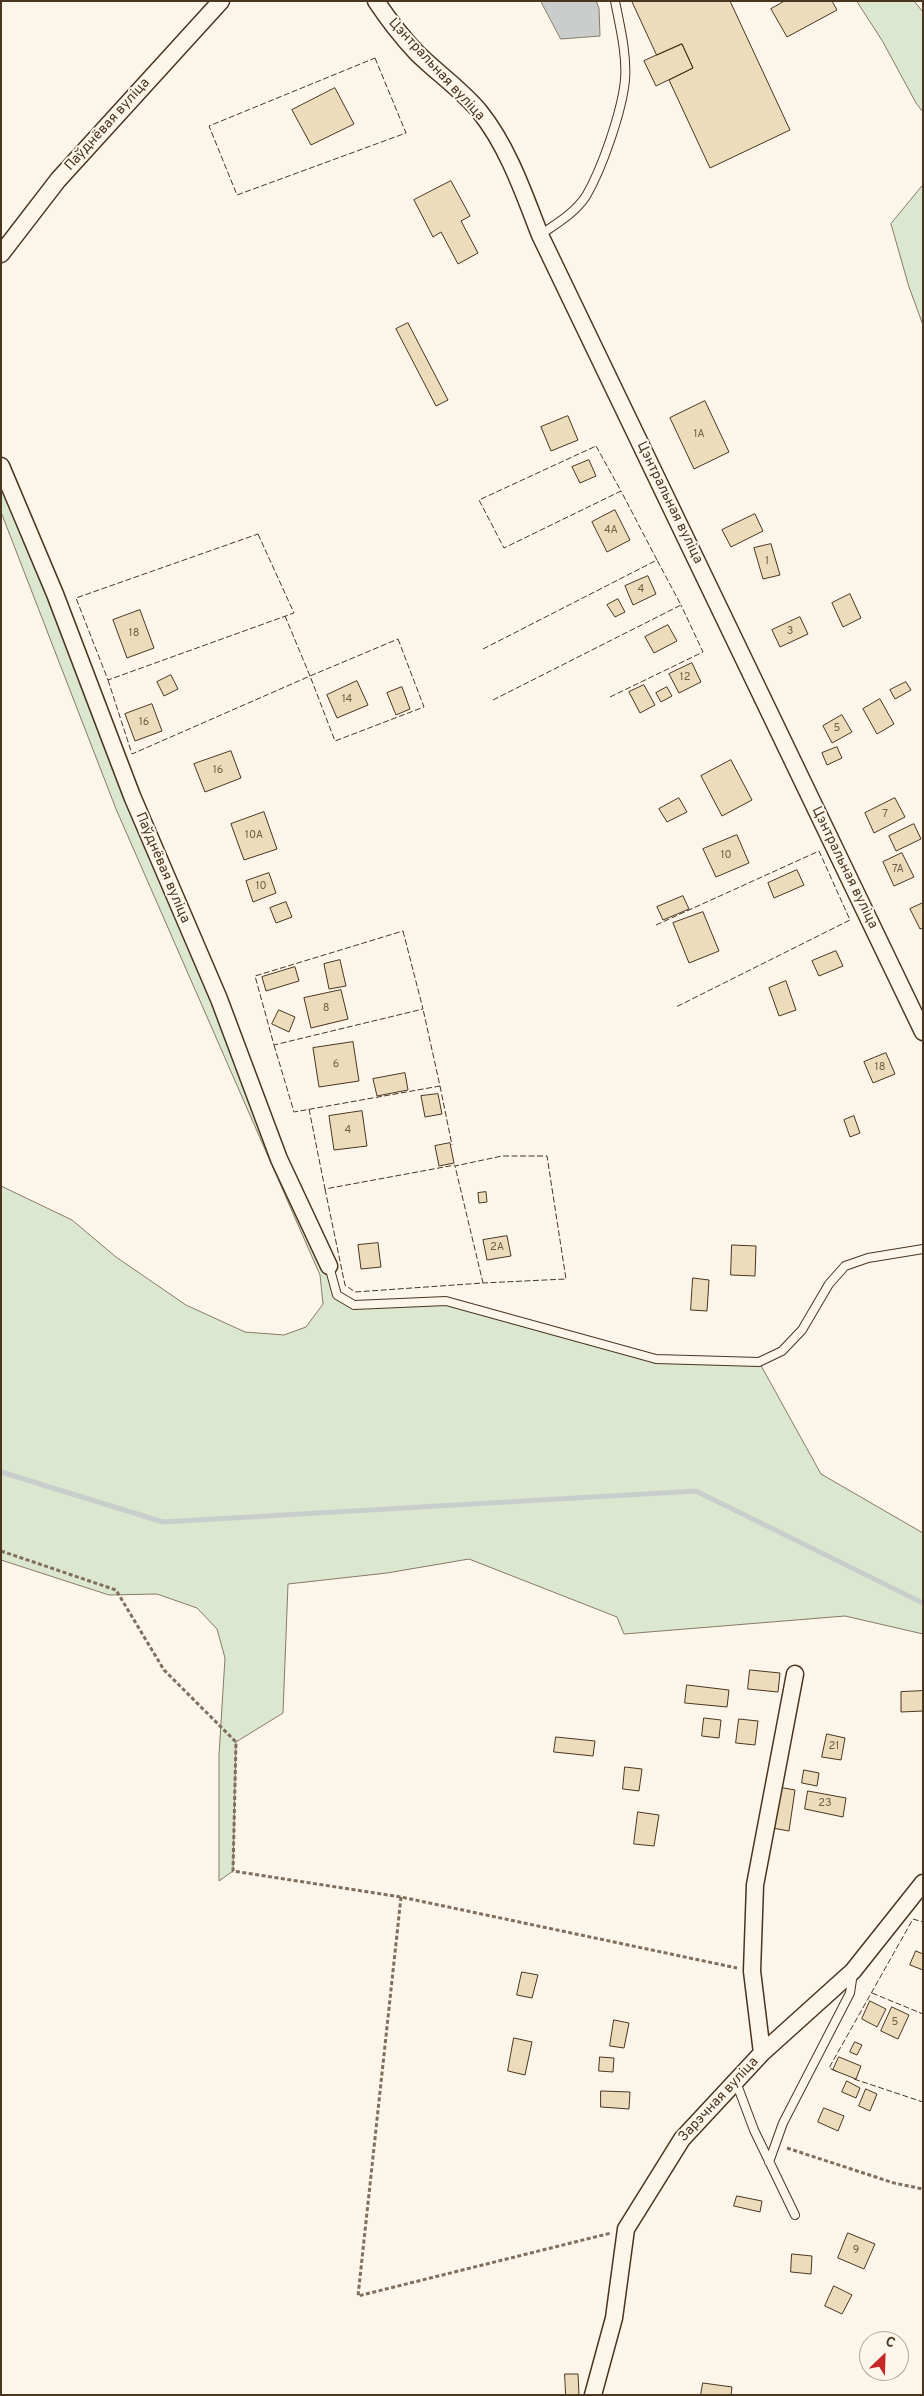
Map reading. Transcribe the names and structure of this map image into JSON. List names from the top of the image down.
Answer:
{
  "streets": {
    "street": ["Цэнтральная вуліца", "Паўднёвая вуліца", "Зарэчная вуліца"]
  },
  "house_numbers": [
    "1А",
    "4А",
    "1",
    "4",
    "3",
    "18",
    "12",
    "14",
    "16",
    "5",
    "16",
    "7",
    "10А",
    "10",
    "7А",
    "10",
    "8",
    "6",
    "18",
    "4",
    "2А",
    "21",
    "23",
    "5",
    "9"
  ],
  "north": "top right"
}
